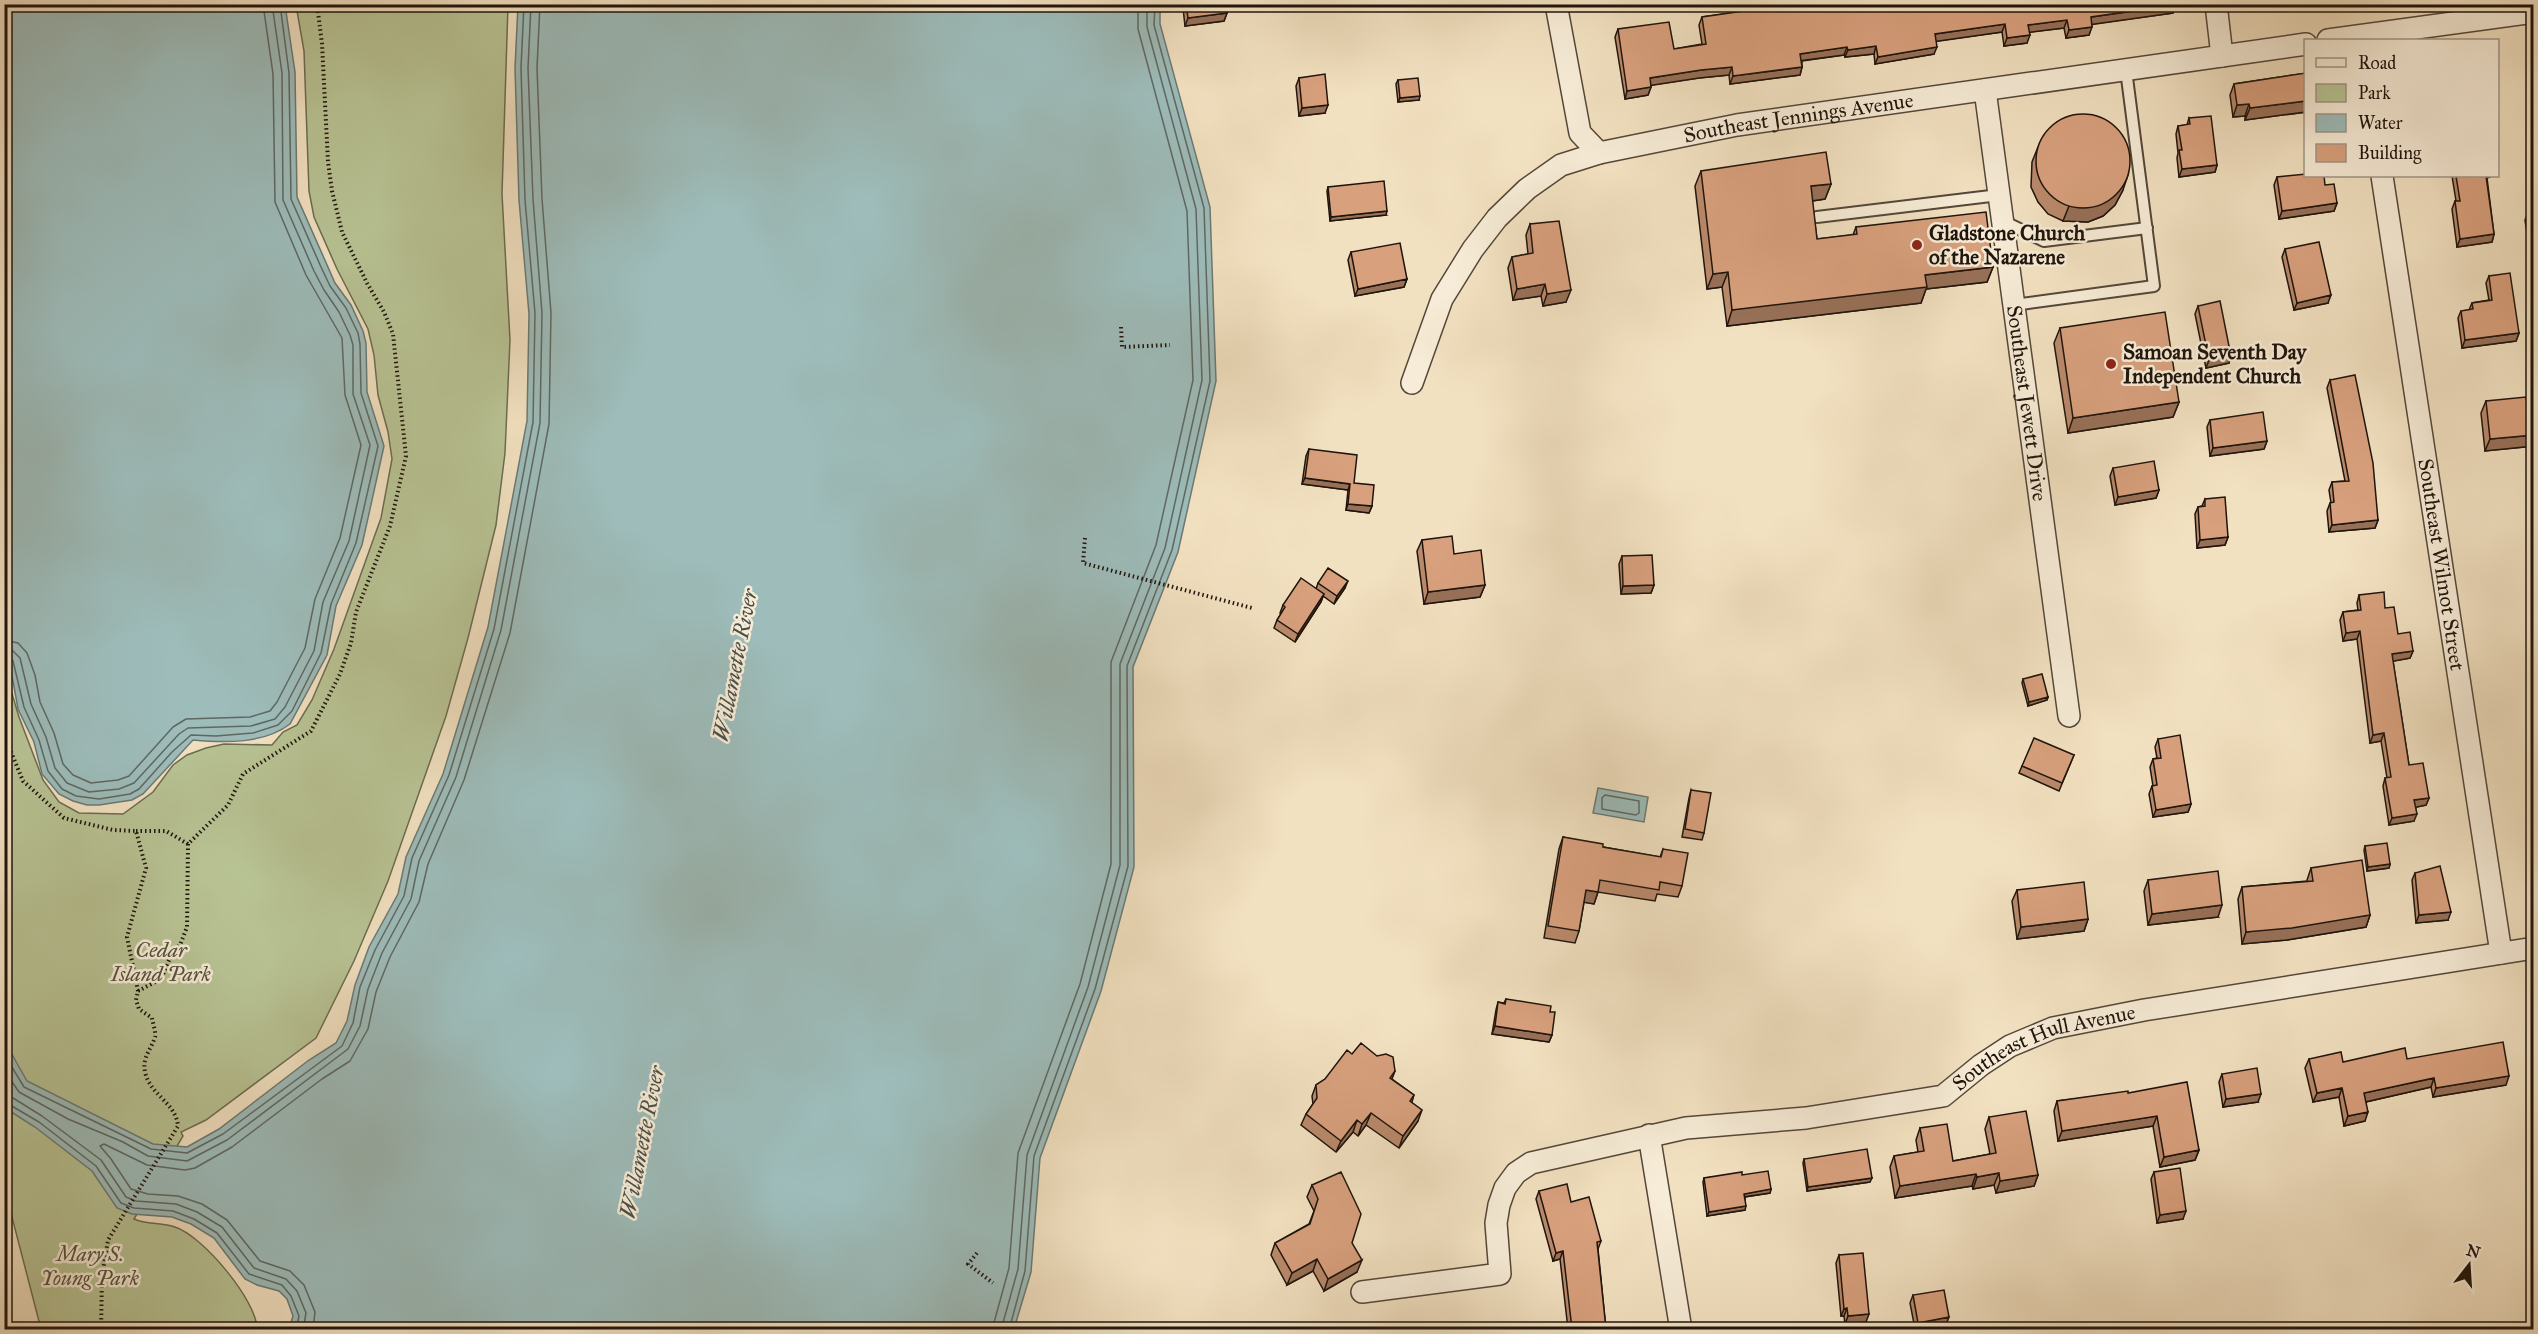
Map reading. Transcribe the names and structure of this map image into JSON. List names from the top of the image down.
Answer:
{
  "streets": {
    "street": [
      "Southeast Jennings Avenue",
      "Southeast Jewett Drive",
      "Southeast Wilmot Street",
      "Southeast Hull Avenue"
    ]
  },
  "crossings": [
    ["Southeast Jennings Avenue", "Southeast Jewett Drive"],
    ["Southeast Wilmot Street", "Southeast Hull Avenue"]
  ],
  "water": ["Willamette River"],
  "parks": ["Cedar Island Park", "Mary S. Young Park"],
  "places": ["Gladstone Church of the Nazarene", "Samoan Seventh Day Independent Church"],
  "legend": [
    "Road",
    "Park",
    "Water",
    "Building"
  ],
  "north": "top"
}
